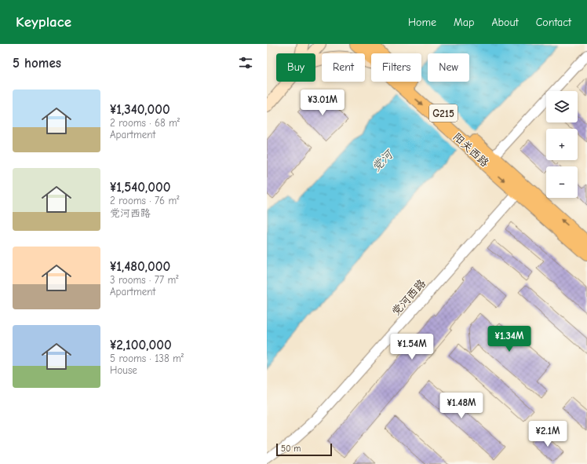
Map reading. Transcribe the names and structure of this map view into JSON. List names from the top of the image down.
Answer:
{
  "streets": {
    "highway": ["G215", "阳关西路"],
    "street": ["党河西路"]
  },
  "crossings": [
    ["阳关西路", "党河西路"]
  ],
  "water": ["党河"],
  "scale_bar": "50 m",
  "page": {
    "header": "Keyplace",
    "nav": [
      "Home",
      "Map",
      "About",
      "Contact"
    ],
    "heading": "5 homes",
    "chip": [
      "Buy",
      "Rent",
      "Filters",
      "New"
    ],
    "list": [
      {
        "name": "¥1,340,000",
        "note": "2 rooms · 68 m² · Apartment"
      },
      {
        "name": "¥1,540,000",
        "note": "2 rooms · 76 m² · 党河西路"
      },
      {
        "name": "¥1,480,000",
        "note": "3 rooms · 77 m² · Apartment"
      },
      {
        "name": "¥2,100,000",
        "note": "5 rooms · 138 m² · House"
      }
    ],
    "price": [
      "¥3.01M",
      "¥1.34M",
      "¥1.54M",
      "¥1.48M",
      "¥2.1M"
    ],
    "map_buttons": ["+", "−"],
    "scale": "50 m"
  }
}
